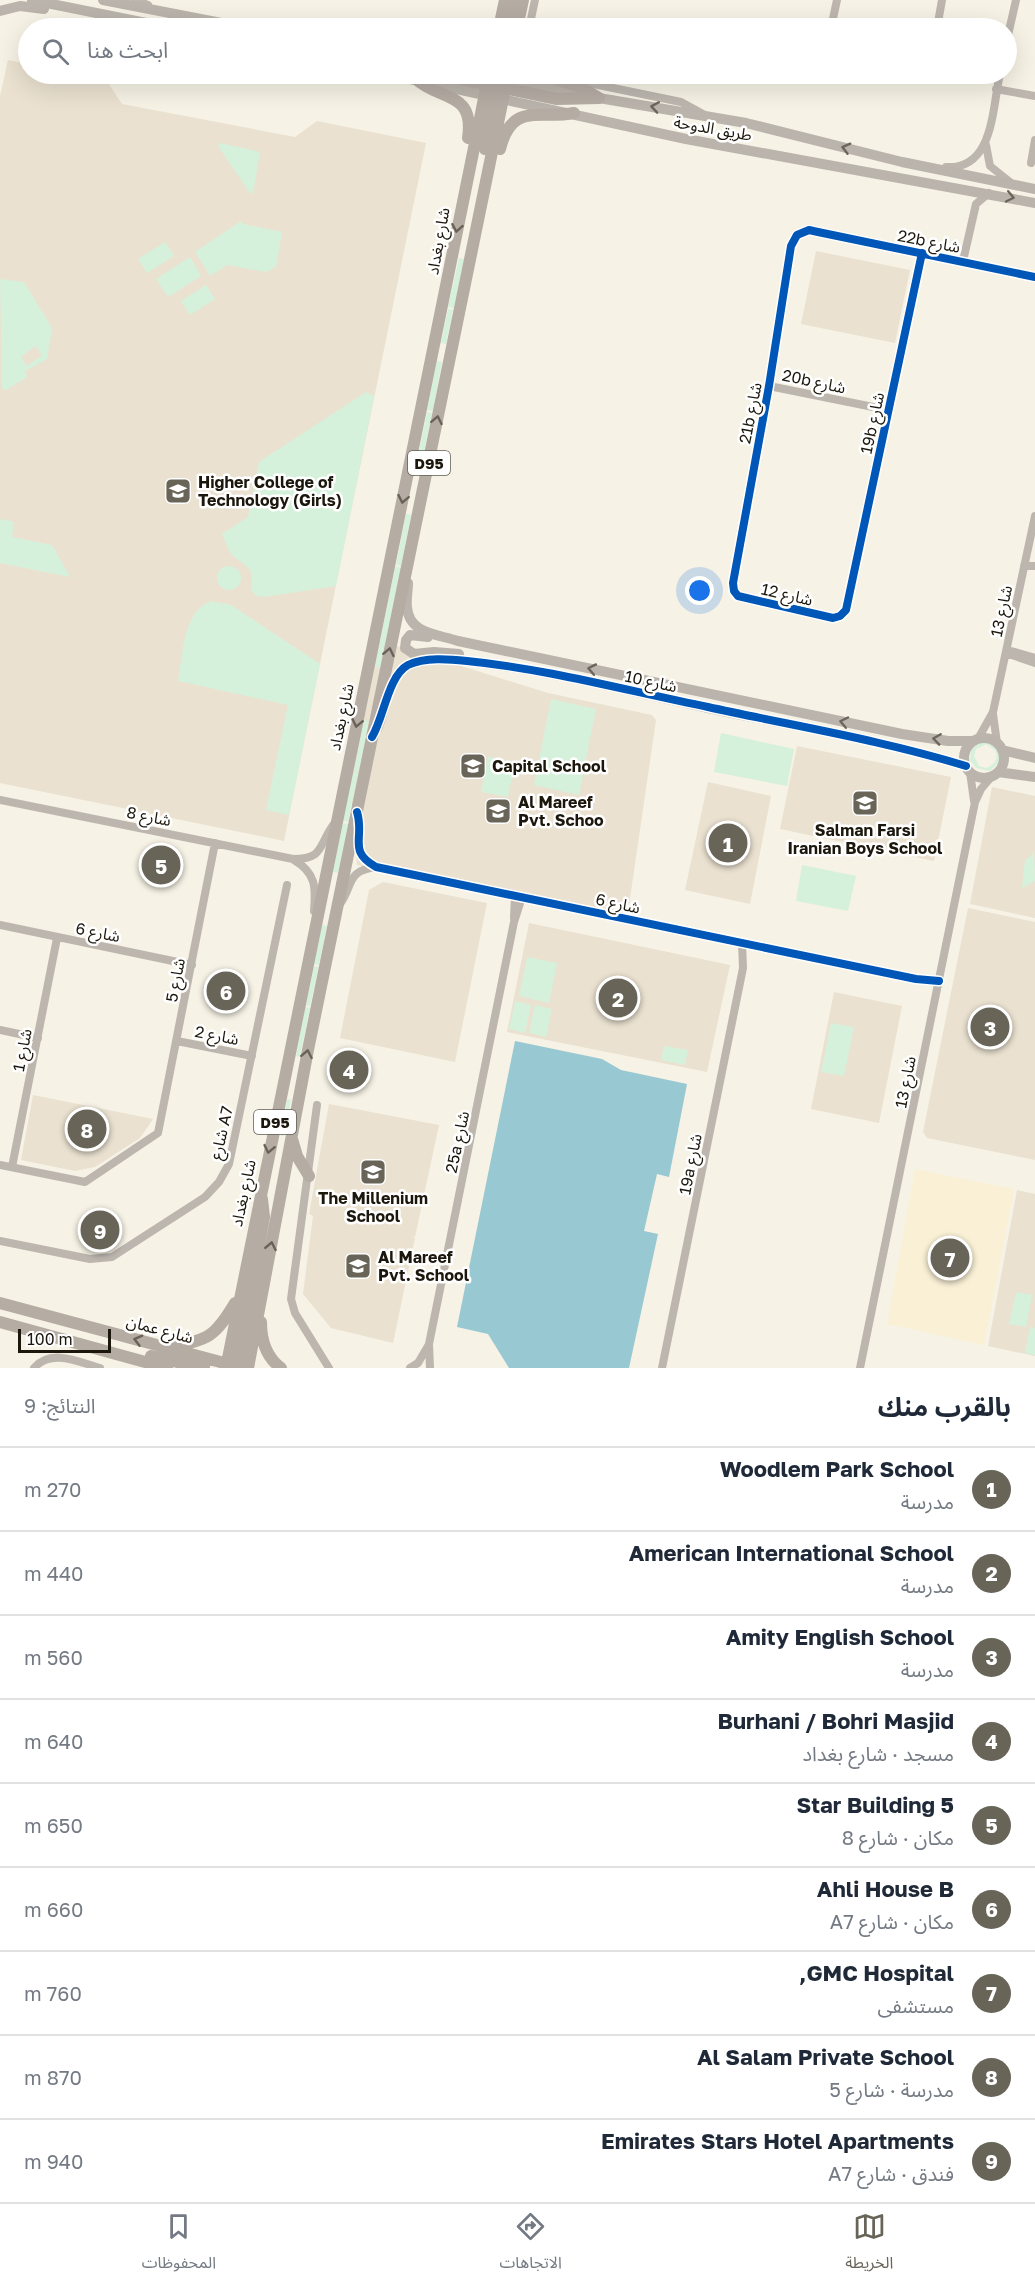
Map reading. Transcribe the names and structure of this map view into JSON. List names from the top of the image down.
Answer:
{
  "streets": {
    "main road": ["شارع بغداد", "D95", "شارع عمان"],
    "street": [
      "طريق الدوحة",
      "22b شارع",
      "20b شارع",
      "21b شارع",
      "19b شارع",
      "شارع 12",
      "شارع 13",
      "شارع 10",
      "شارع 8",
      "شارع 6",
      "شارع 5",
      "شارع 2",
      "شارع 1",
      "شارع A7",
      "25a شارع",
      "19a شارع"
    ]
  },
  "crossings": [
    ["شارع بغداد", "شارع 10"],
    ["شارع بغداد", "شارع عمان"],
    ["22b شارع", "21b شارع"],
    ["22b شارع", "19b شارع"],
    ["20b شارع", "21b شارع"],
    ["20b شارع", "19b شارع"],
    ["21b شارع", "شارع 12"],
    ["19b شارع", "شارع 12"],
    ["شارع 13", "شارع 10"],
    ["شارع 13", "شارع 6"],
    ["شارع 8", "شارع 5"],
    ["شارع 6", "شارع 5"],
    ["شارع 6", "شارع 1"],
    ["شارع 6", "25a شارع"],
    ["شارع 6", "19a شارع"],
    ["شارع 5", "شارع 2"],
    ["شارع 5", "شارع 1"],
    ["شارع 2", "شارع A7"]
  ],
  "places": {
    "school or university": [
      "Higher College of Technology (Girls)",
      "Capital School",
      "Salman Farsi Iranian Boys School",
      "Al Mareef Pvt. Schoo",
      "The Millenium School",
      "Al Mareef Pvt. School"
    ]
  },
  "scale_bar": "100 m",
  "page": {
    "search": "ابحث هنا",
    "pins": [
      "1",
      "5",
      "6",
      "2",
      "3",
      "4",
      "8",
      "9",
      "7"
    ],
    "scale": "100 m",
    "heading": ["بالقرب منك", "النتائج: 9"],
    "list": [
      {
        "mark": "1",
        "name": "Woodlem Park School",
        "note": "مدرسة",
        "value": "270 m"
      },
      {
        "mark": "2",
        "name": "American International School",
        "note": "مدرسة",
        "value": "440 m"
      },
      {
        "mark": "3",
        "name": "Amity English School",
        "note": "مدرسة",
        "value": "560 m"
      },
      {
        "mark": "4",
        "name": "Burhani / Bohri Masjid",
        "note": "مسجد · شارع بغداد",
        "value": "640 m"
      },
      {
        "mark": "5",
        "name": "5 Star Building",
        "note": "مكان · شارع 8",
        "value": "650 m"
      },
      {
        "mark": "6",
        "name": "Ahli House B",
        "note": "مكان · شارع A7",
        "value": "660 m"
      },
      {
        "mark": "7",
        "name": "GMC Hospital,",
        "note": "مستشفى",
        "value": "760 m"
      },
      {
        "mark": "8",
        "name": "Al Salam Private School",
        "note": "مدرسة · شارع 5",
        "value": "870 m"
      },
      {
        "mark": "9",
        "name": "Emirates Stars Hotel Apartments",
        "note": "فندق · شارع A7",
        "value": "940 m"
      }
    ],
    "nav": ["الخريطة", "الاتجاهات", "المحفوظات"]
  }
}
